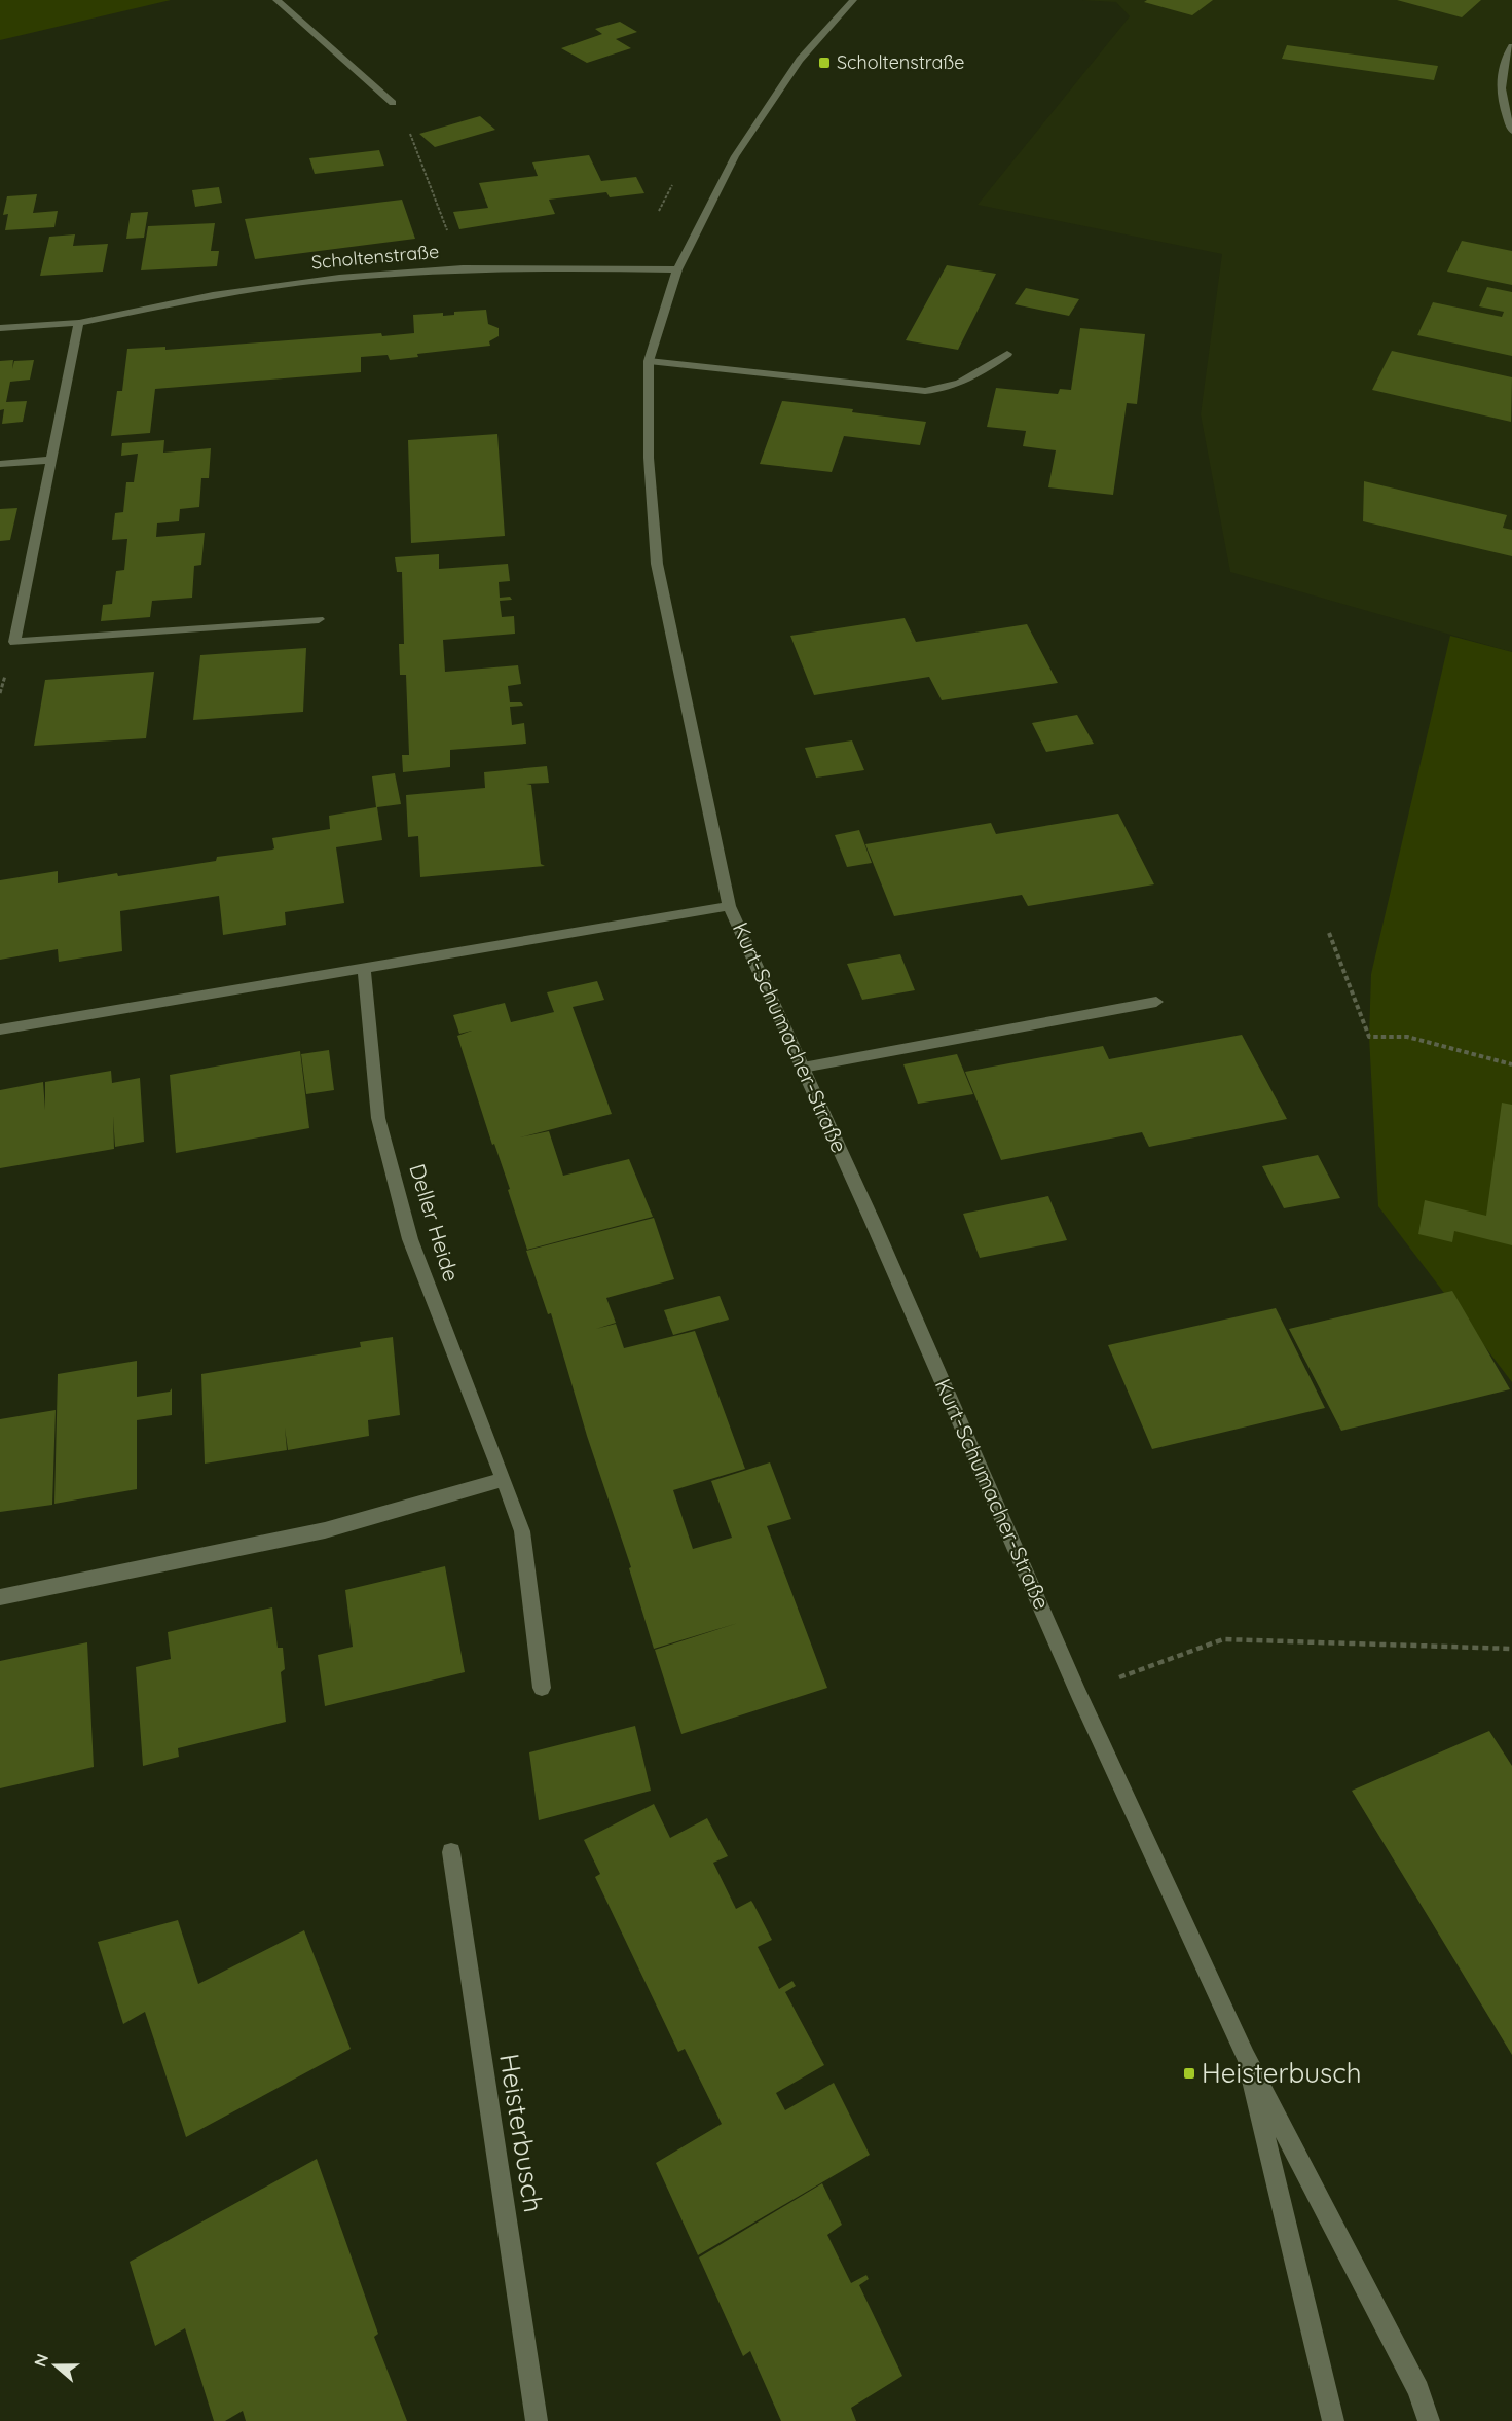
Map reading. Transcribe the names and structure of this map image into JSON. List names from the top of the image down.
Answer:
{
  "streets": {
    "street": [
      "Scholtenstraße",
      "Kurt-Schumacher-Straße",
      "Deller Heide",
      "Heisterbusch"
    ]
  },
  "crossings": [
    ["Scholtenstraße", "Kurt-Schumacher-Straße"]
  ],
  "places": {
    "transit": ["Scholtenstraße", "Heisterbusch"]
  },
  "north": "left"
}
